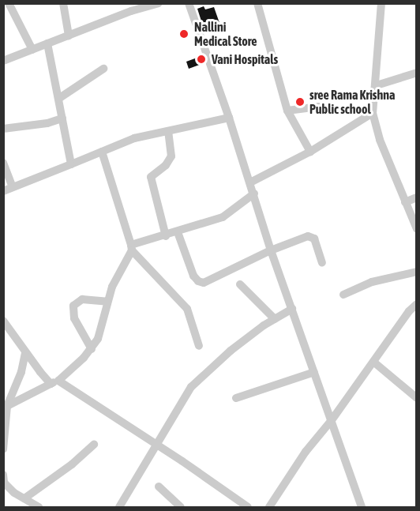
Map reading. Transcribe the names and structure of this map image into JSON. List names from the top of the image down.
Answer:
{
  "places": ["Nallini Medical Store", "Vani Hospitals", "sree Rama Krishna Public school"]
}
